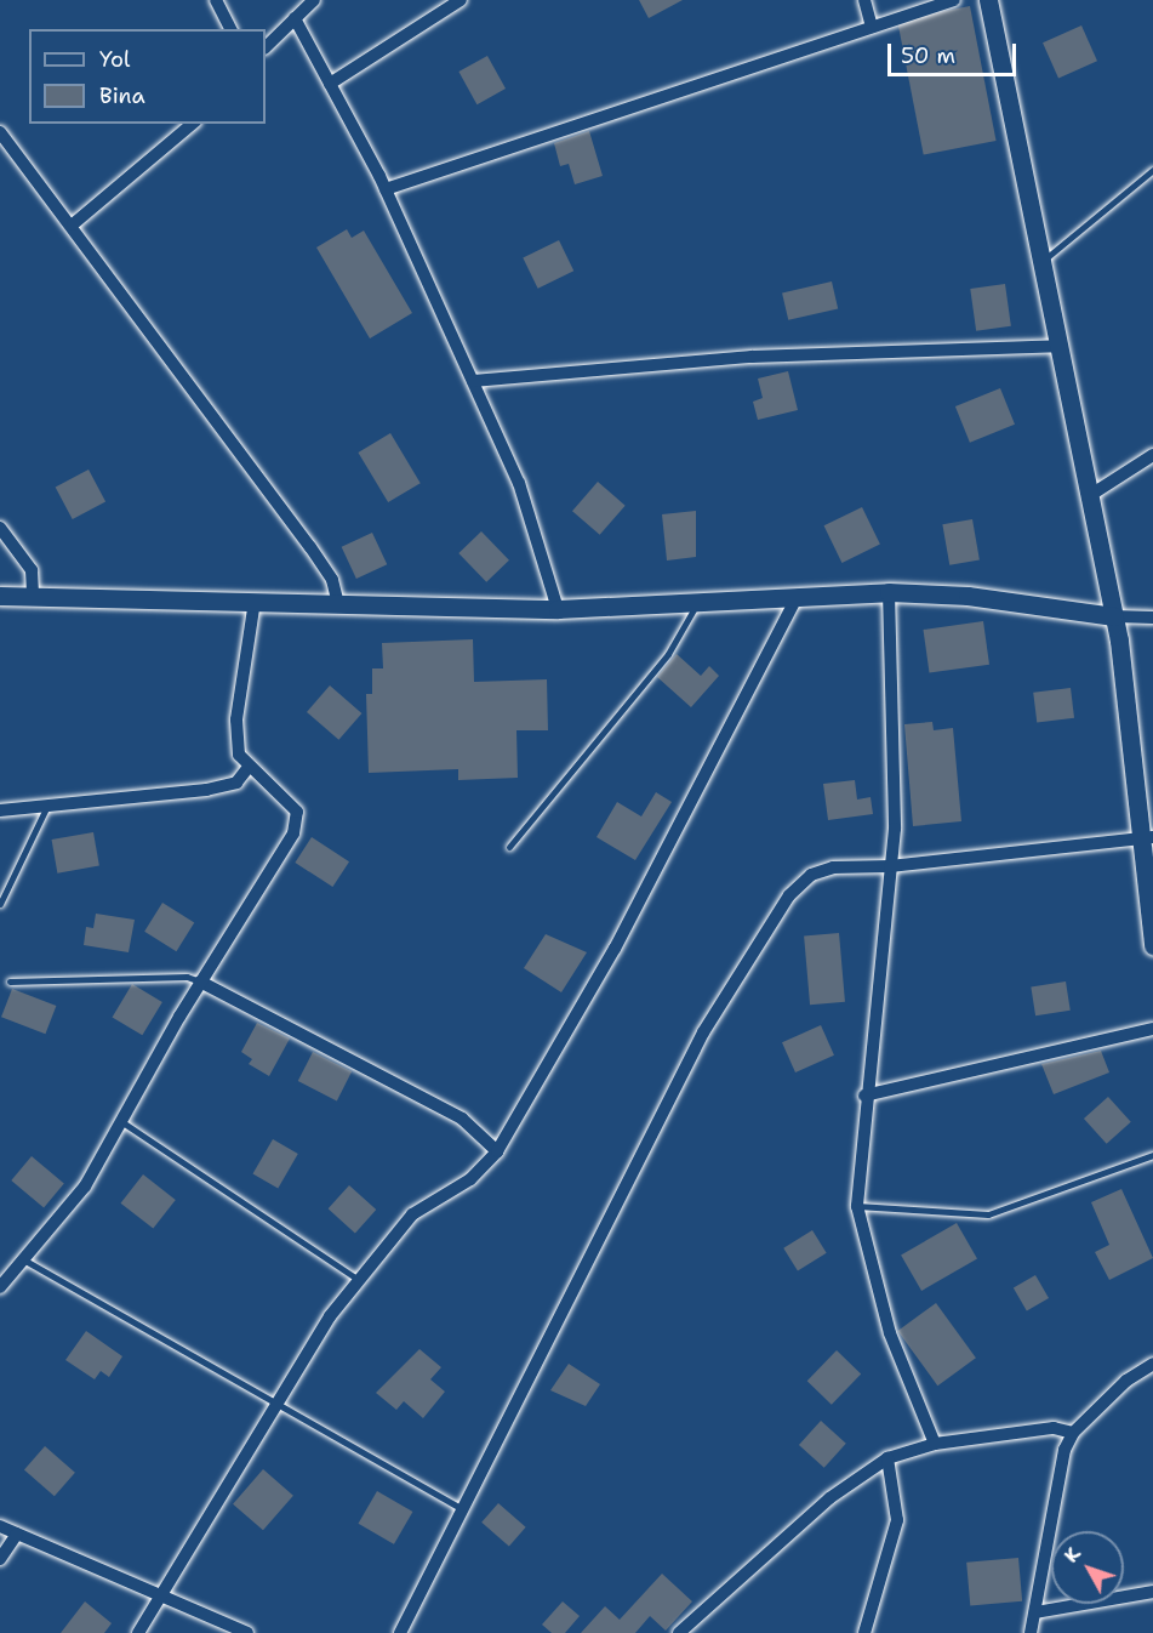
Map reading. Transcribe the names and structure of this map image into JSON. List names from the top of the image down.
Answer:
{
  "legend": ["Yol", "Bina"],
  "scale_bar": "50 m",
  "north": "top left"
}
